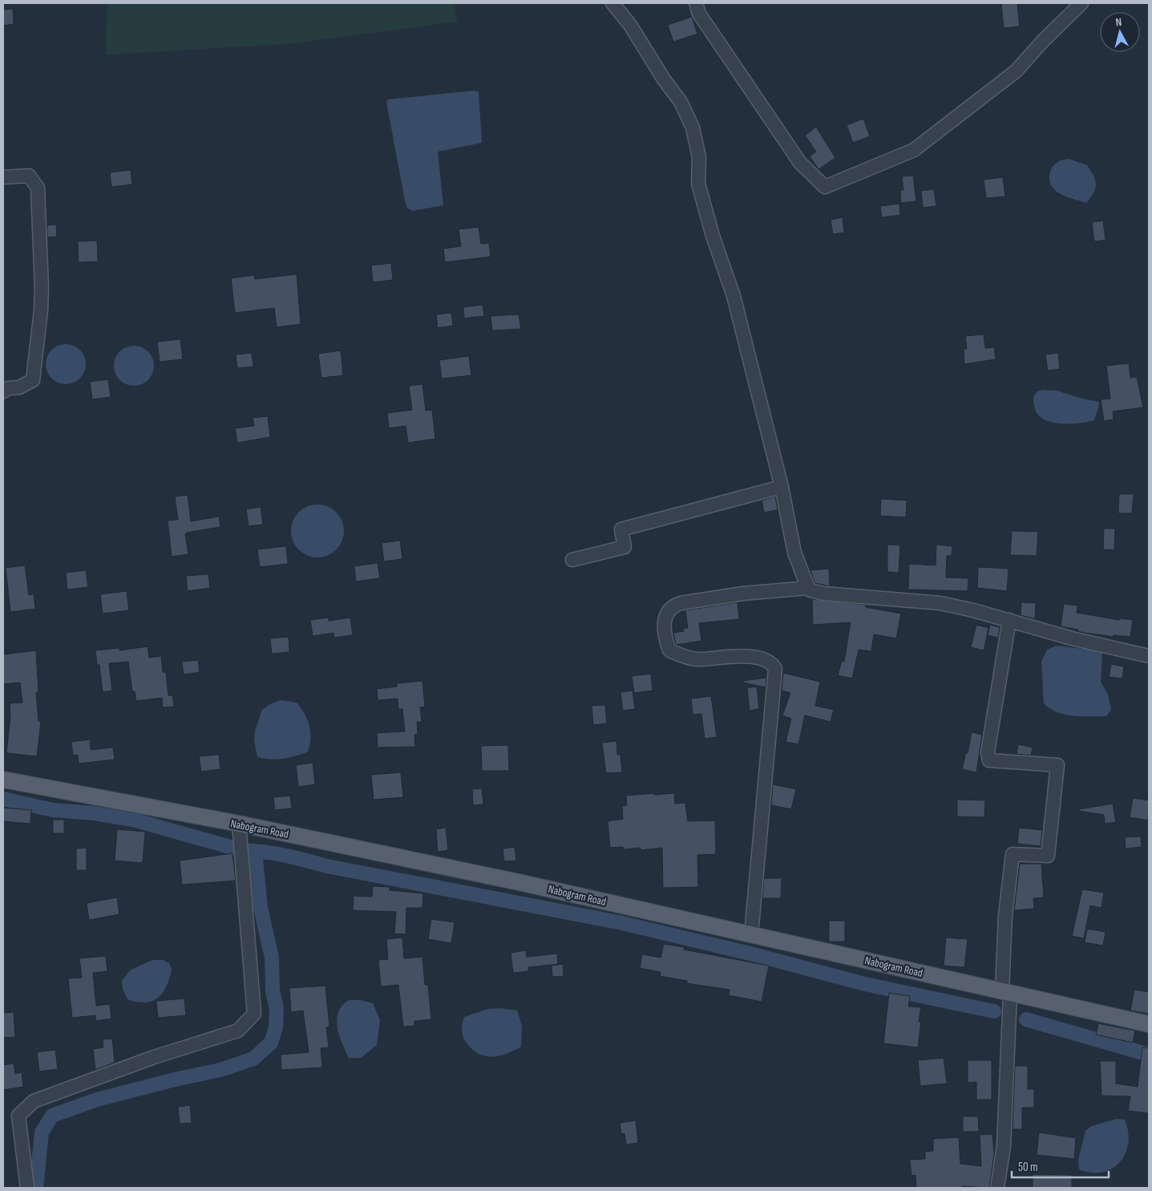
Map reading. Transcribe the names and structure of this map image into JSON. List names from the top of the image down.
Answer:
{
  "streets": {
    "main road": ["Nabogram Road"]
  },
  "scale_bar": "50 m",
  "north": "top"
}
